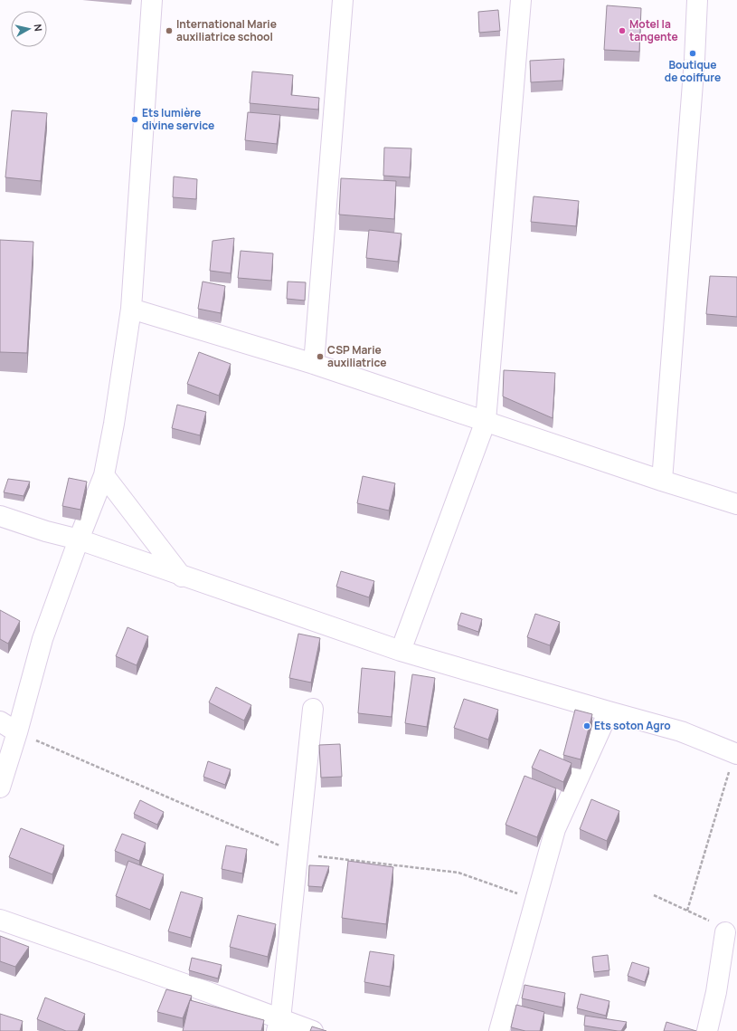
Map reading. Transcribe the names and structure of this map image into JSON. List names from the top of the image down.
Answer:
{
  "places": [
    "International Marie auxiliatrice school",
    "Motel la tangente",
    "Boutique de coiffure",
    "Ets lumière divine service",
    "CSP Marie auxiliatrice",
    "Ets soton Agro"
  ],
  "north": "right"
}
